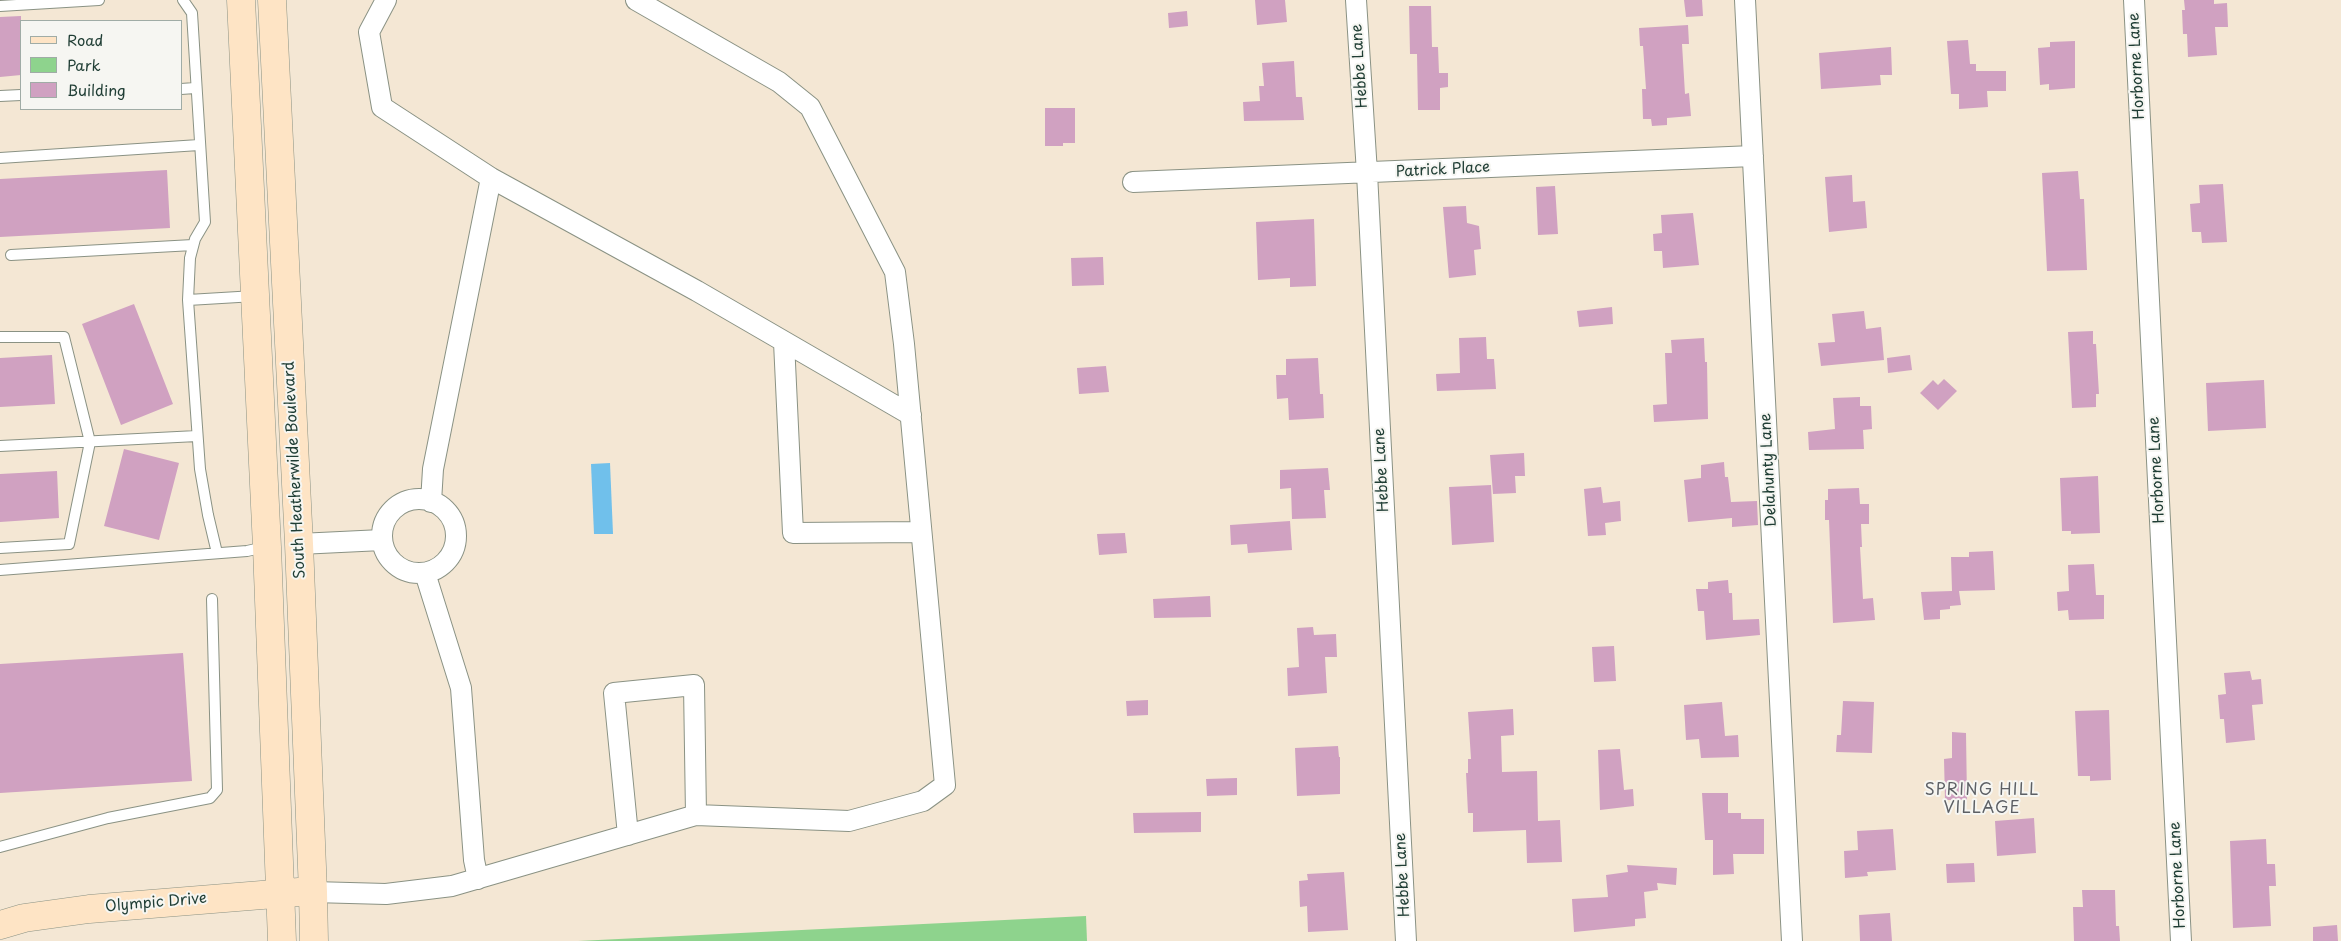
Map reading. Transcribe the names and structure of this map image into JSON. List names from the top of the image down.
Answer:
{
  "streets": {
    "main road": ["South Heatherwilde Boulevard", "Olympic Drive"],
    "street": [
      "Hebbe Lane",
      "Horborne Lane",
      "Patrick Place",
      "Delahunty Lane"
    ]
  },
  "crossings": [
    ["Hebbe Lane", "Patrick Place"],
    ["Patrick Place", "Delahunty Lane"],
    ["South Heatherwilde Boulevard", "Olympic Drive"]
  ],
  "districts": ["SPRING HILL VILLAGE"],
  "legend": ["Road", "Park", "Building"]
}
